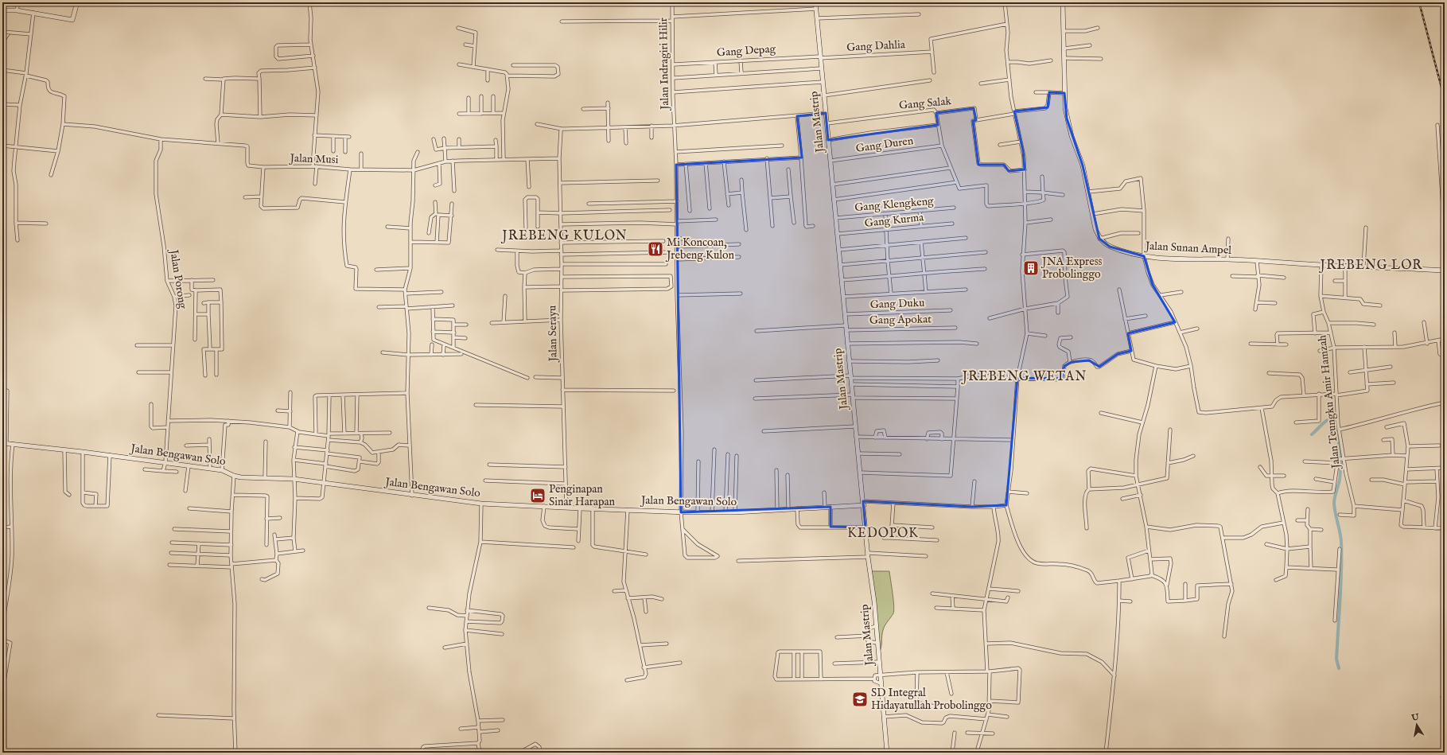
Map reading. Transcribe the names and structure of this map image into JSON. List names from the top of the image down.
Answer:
{
  "streets": {
    "main road": ["Jalan Mastrip", "Jalan Sunan Ampel", "Jalan Bengawan Solo"],
    "street": [
      "Gang Dahlia",
      "Gang Depag",
      "Jalan Indragiri Hilir",
      "Gang Salak",
      "Gang Duren",
      "Jalan Musi",
      "Gang Klengkeng",
      "Gang Kurma",
      "Jalan Porong",
      "Gang Duku",
      "Gang Apokat",
      "Jalan Serayu",
      "Jalan Teungku Amir Hamzah"
    ]
  },
  "crossings": [
    ["Gang Dahlia", "Gang Depag"],
    ["Gang Dahlia", "Jalan Mastrip"],
    ["Gang Depag", "Jalan Indragiri Hilir"],
    ["Gang Depag", "Jalan Mastrip"],
    ["Jalan Indragiri Hilir", "Jalan Bengawan Solo"],
    ["Gang Salak", "Jalan Mastrip"],
    ["Jalan Mastrip", "Gang Duren"],
    ["Jalan Mastrip", "Gang Klengkeng"],
    ["Jalan Mastrip", "Gang Kurma"],
    ["Jalan Mastrip", "Gang Duku"],
    ["Jalan Mastrip", "Gang Apokat"],
    ["Jalan Mastrip", "Jalan Bengawan Solo"],
    ["Jalan Musi", "Jalan Porong"],
    ["Jalan Musi", "Jalan Serayu"],
    ["Jalan Sunan Ampel", "Jalan Teungku Amir Hamzah"],
    ["Jalan Porong", "Jalan Bengawan Solo"],
    ["Jalan Serayu", "Jalan Bengawan Solo"]
  ],
  "districts": [
    "JREBENG KULON",
    "JREBENG LOR",
    "JREBENG WETAN",
    "KEDOPOK"
  ],
  "places": {
    "restaurant": ["Mi Koncoan, Jrebeng Kulon"],
    "building": ["JNA Express Probolinggo"],
    "hotel": ["Penginapan Sinar Harapan"],
    "school or university": ["SD Integral Hidayatullah Probolinggo"]
  },
  "north": "top"
}
